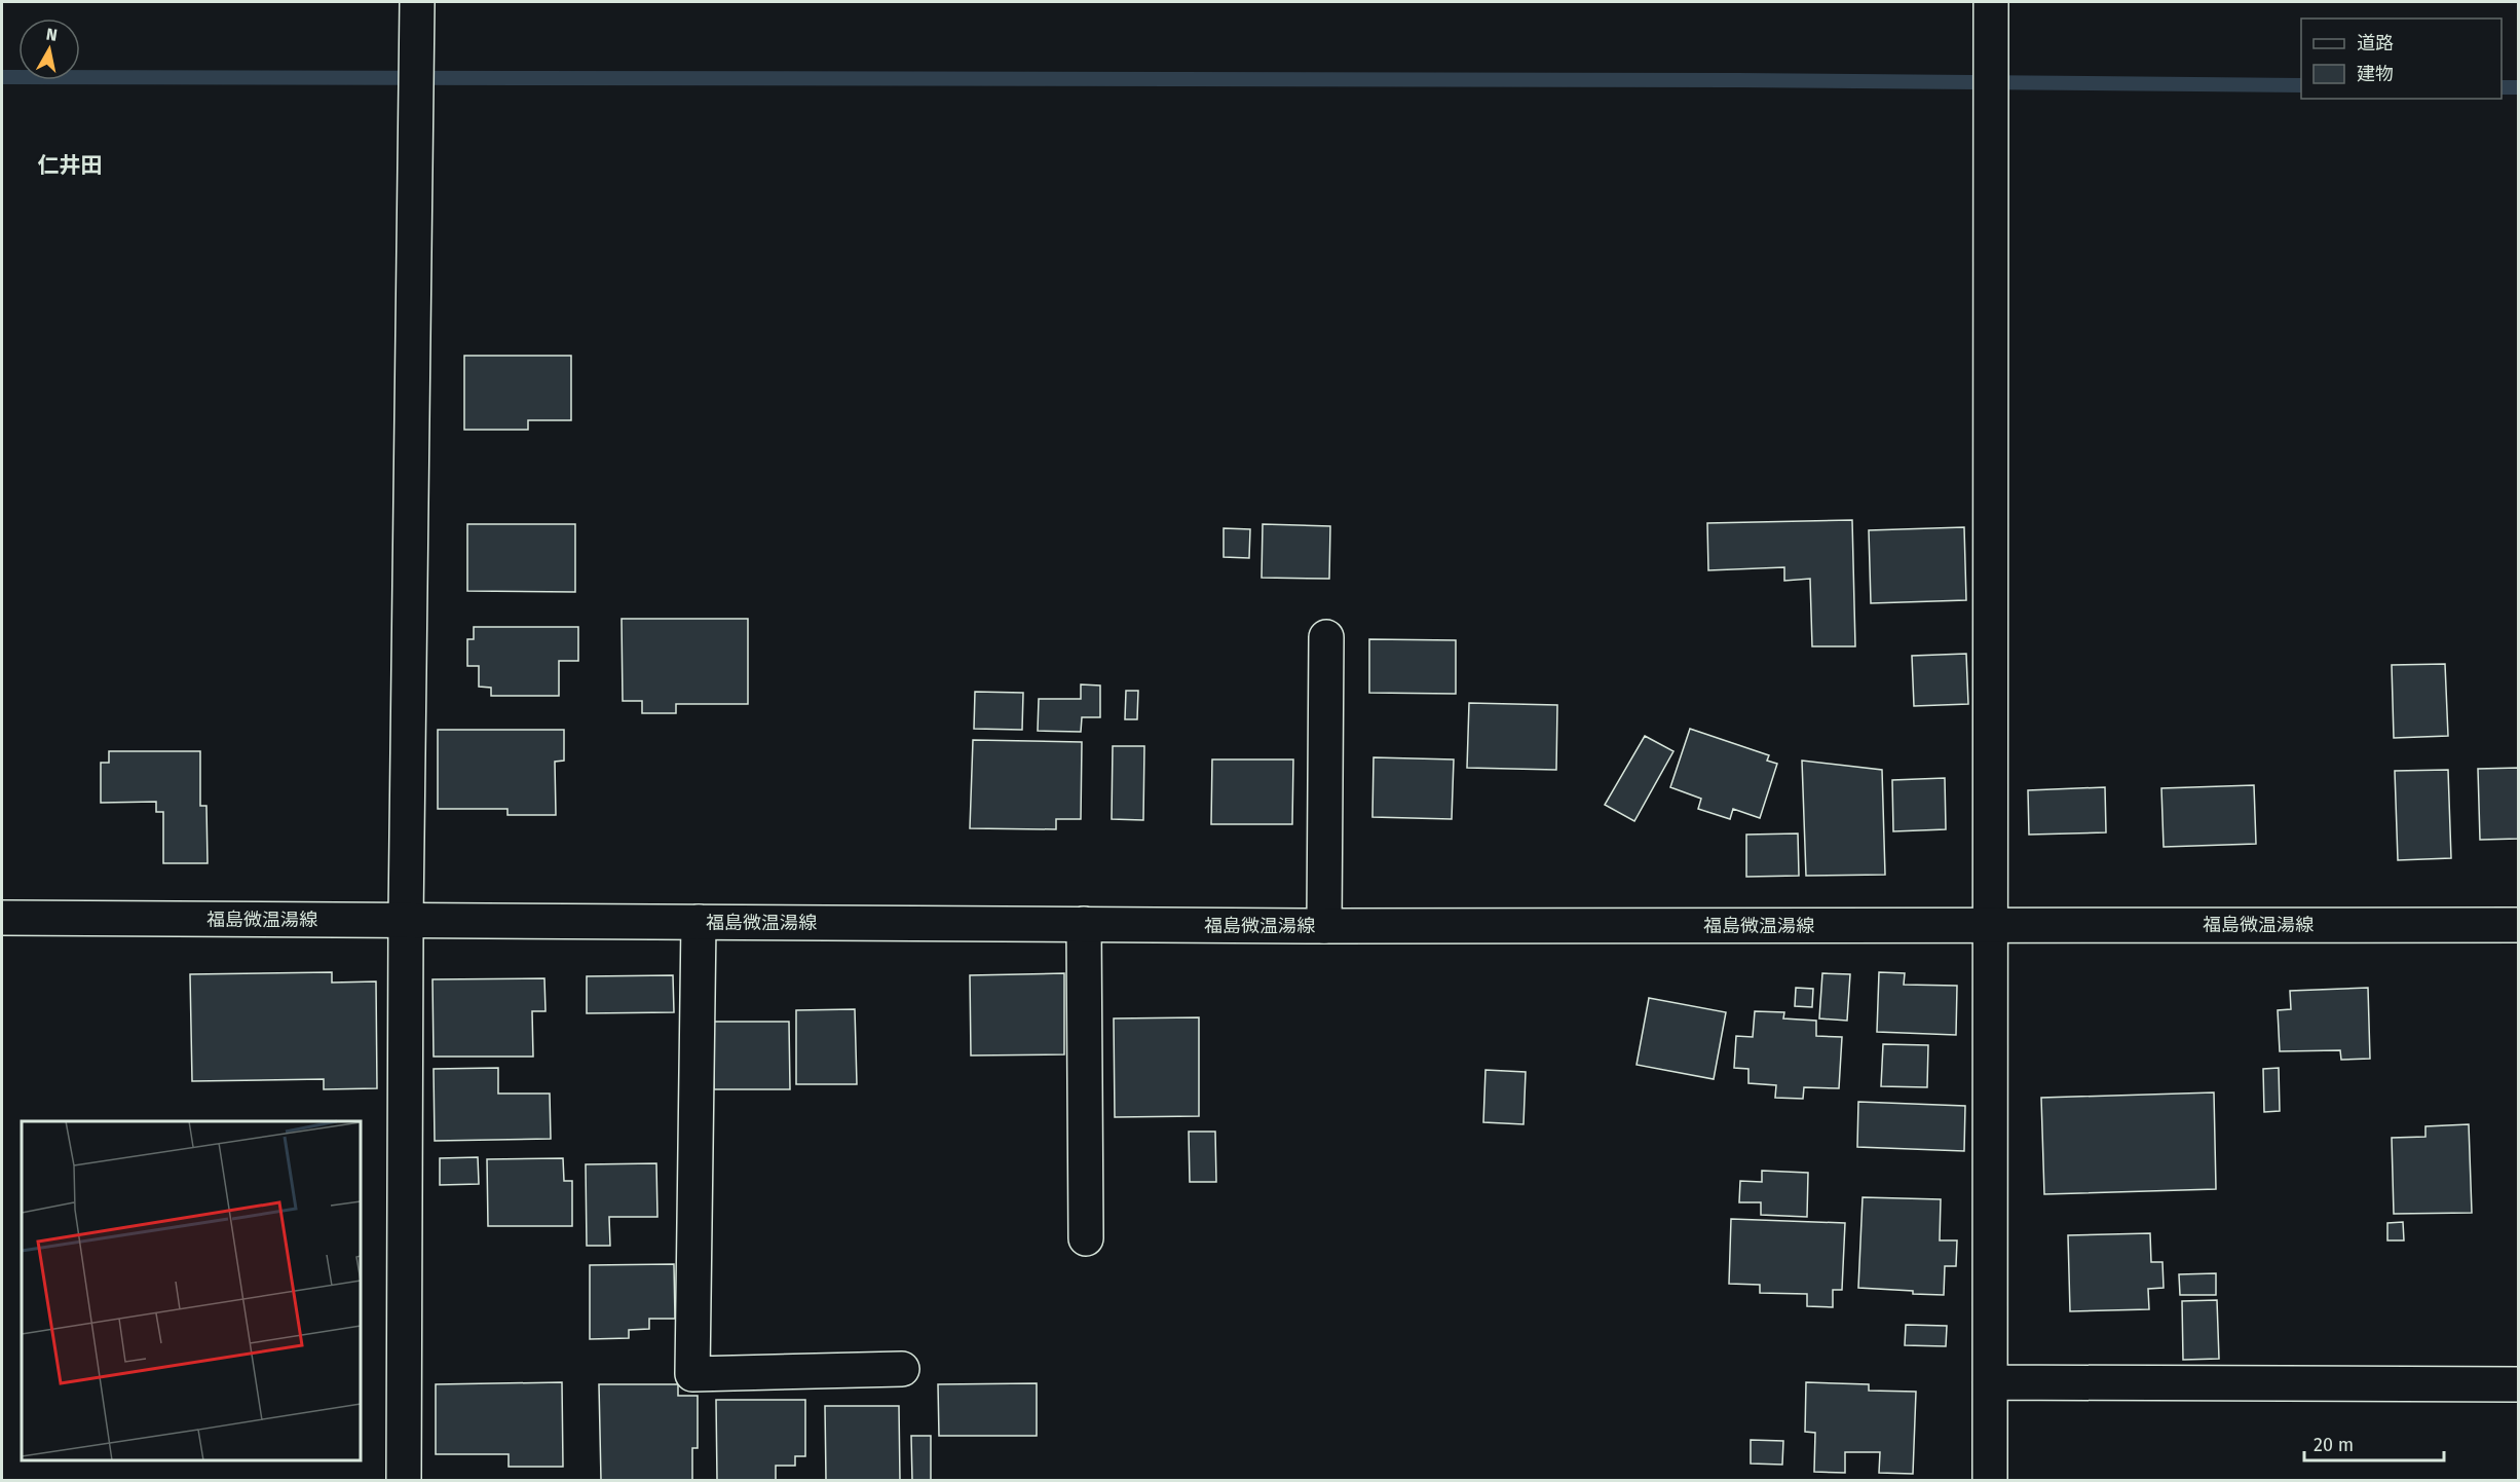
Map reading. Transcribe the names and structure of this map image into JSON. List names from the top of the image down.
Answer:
{
  "streets": {
    "street": ["福島微温湯線"]
  },
  "districts": ["仁井田"],
  "legend": ["道路", "建物"],
  "scale_bar": "20 m",
  "north": "top"
}
